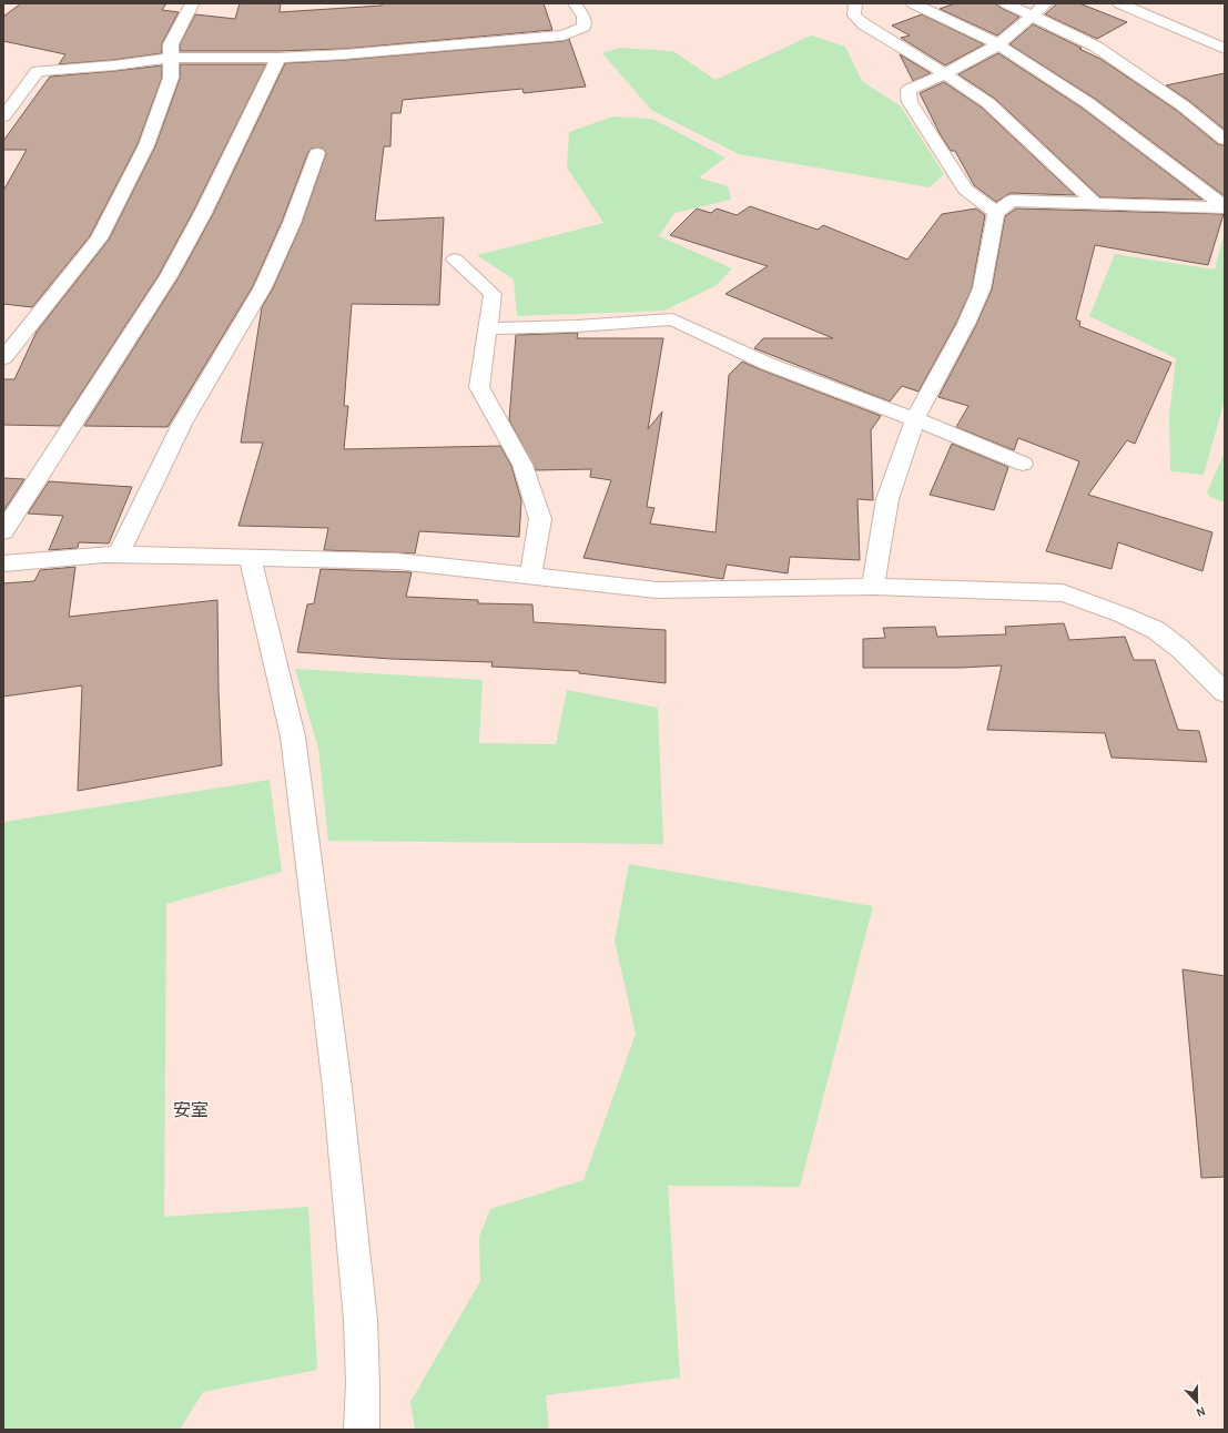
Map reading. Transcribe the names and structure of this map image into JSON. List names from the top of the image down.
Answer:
{
  "districts": ["安室"],
  "north": "bottom"
}
